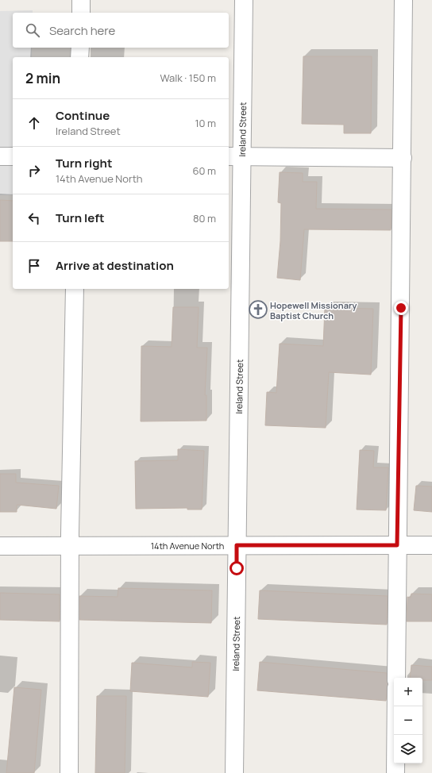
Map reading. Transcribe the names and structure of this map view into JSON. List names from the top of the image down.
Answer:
{
  "streets": {
    "street": ["Ireland Street", "14th Avenue North"]
  },
  "crossings": [
    ["Ireland Street", "14th Avenue North"]
  ],
  "places": {
    "church": ["Hopewell Missionary Baptist Church"]
  },
  "page": {
    "search": "Search here",
    "heading": ["2 min", "Walk · 150 m"],
    "list": [
      ["Continue", "Ireland Street", "10 m"],
      ["Turn right", "14th Avenue North", "60 m"],
      ["Turn left", "80 m"],
      "Arrive at destination"
    ],
    "map_buttons": ["+", "−"]
  }
}
